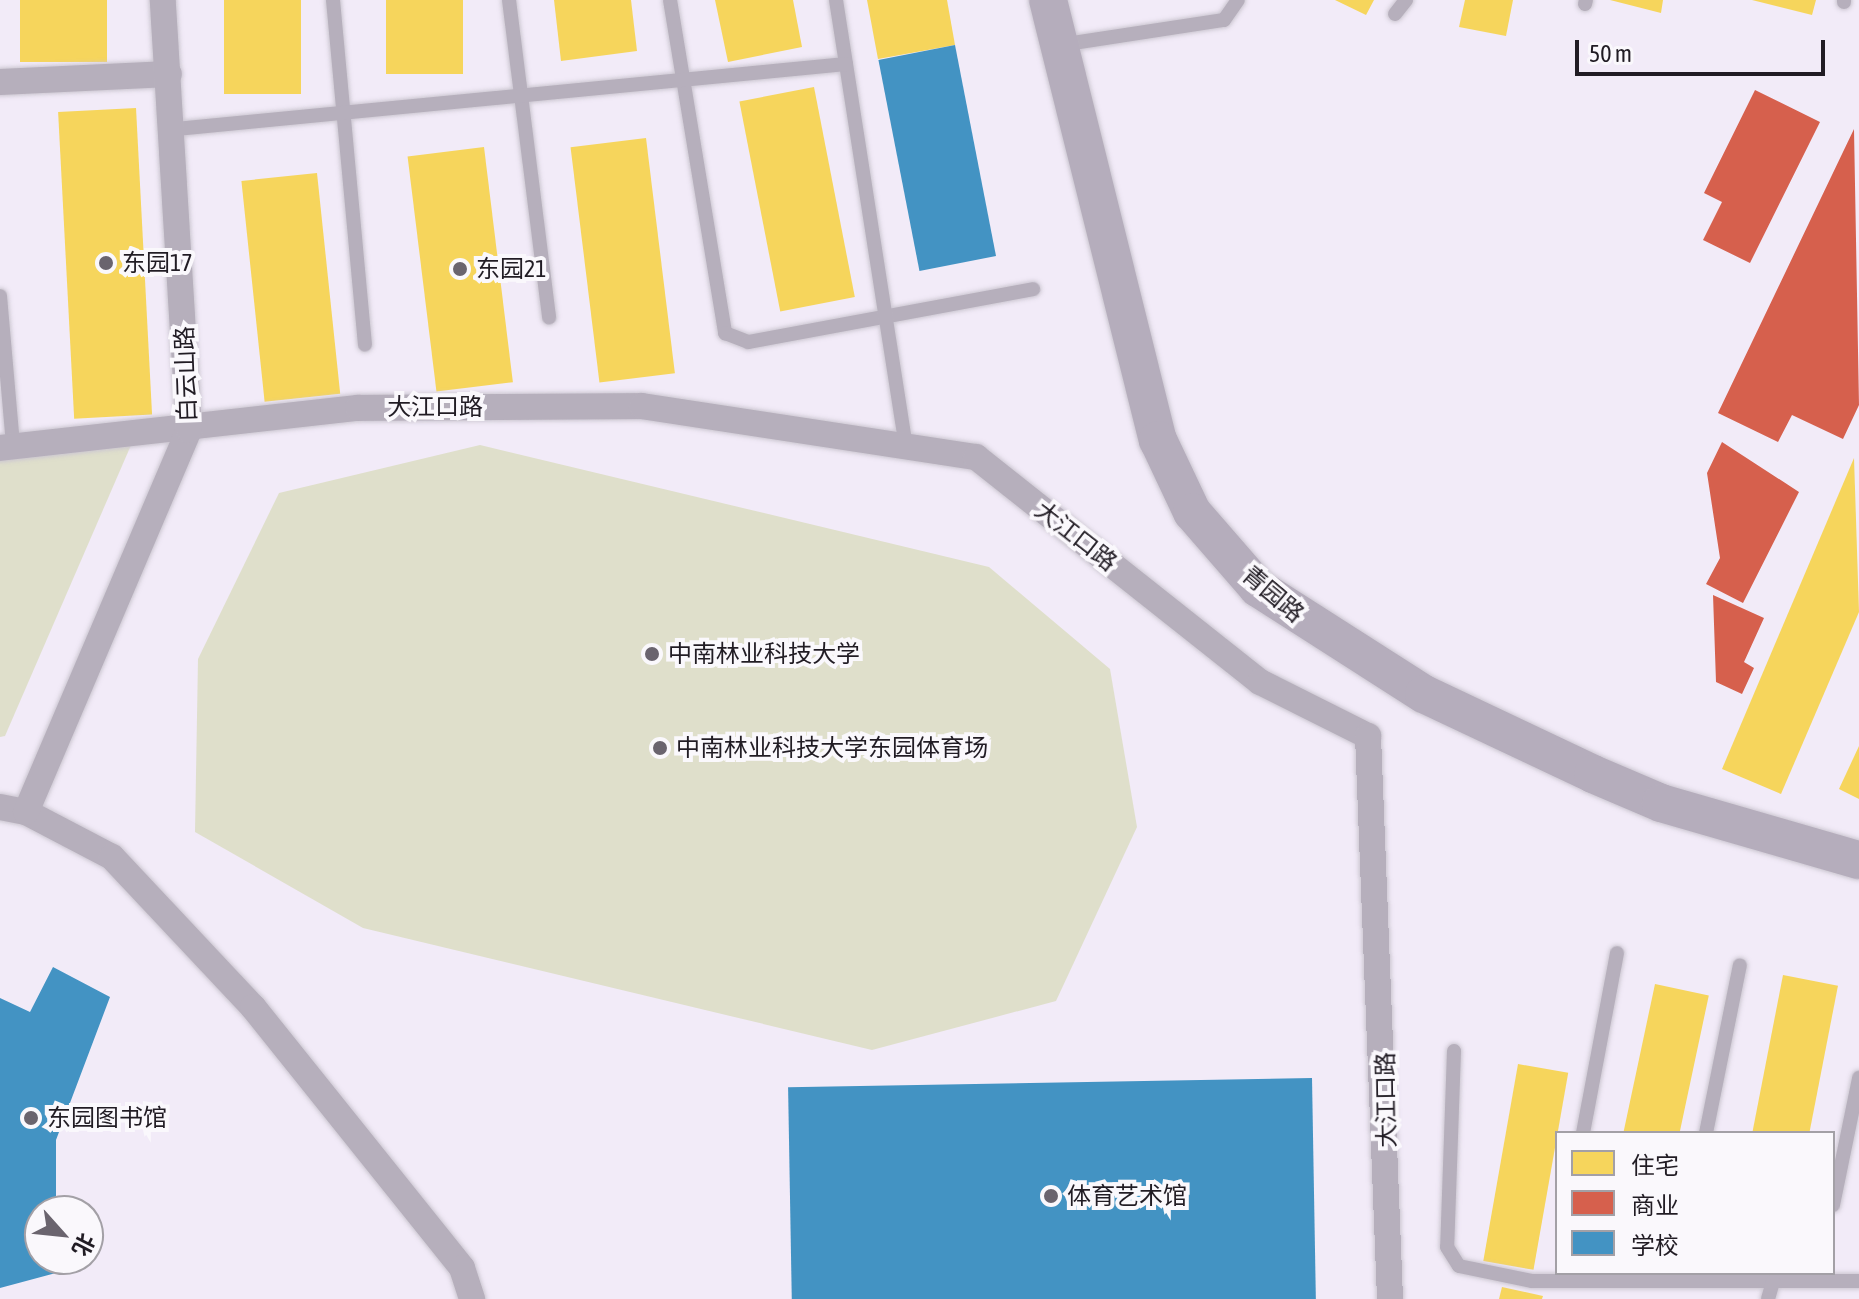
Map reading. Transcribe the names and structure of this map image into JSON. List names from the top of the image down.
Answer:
{
  "streets": {
    "street": ["白云山路", "大江口路", "青园路"]
  },
  "crossings": [
    ["白云山路", "大江口路"]
  ],
  "places": [
    "东园17",
    "东园21",
    "中南林业科技大学",
    "中南林业科技大学东园体育场",
    "东园图书馆",
    "体育艺术馆"
  ],
  "legend": ["住宅", "商业", "学校"],
  "scale_bar": "50 m",
  "north": "bottom right"
}
